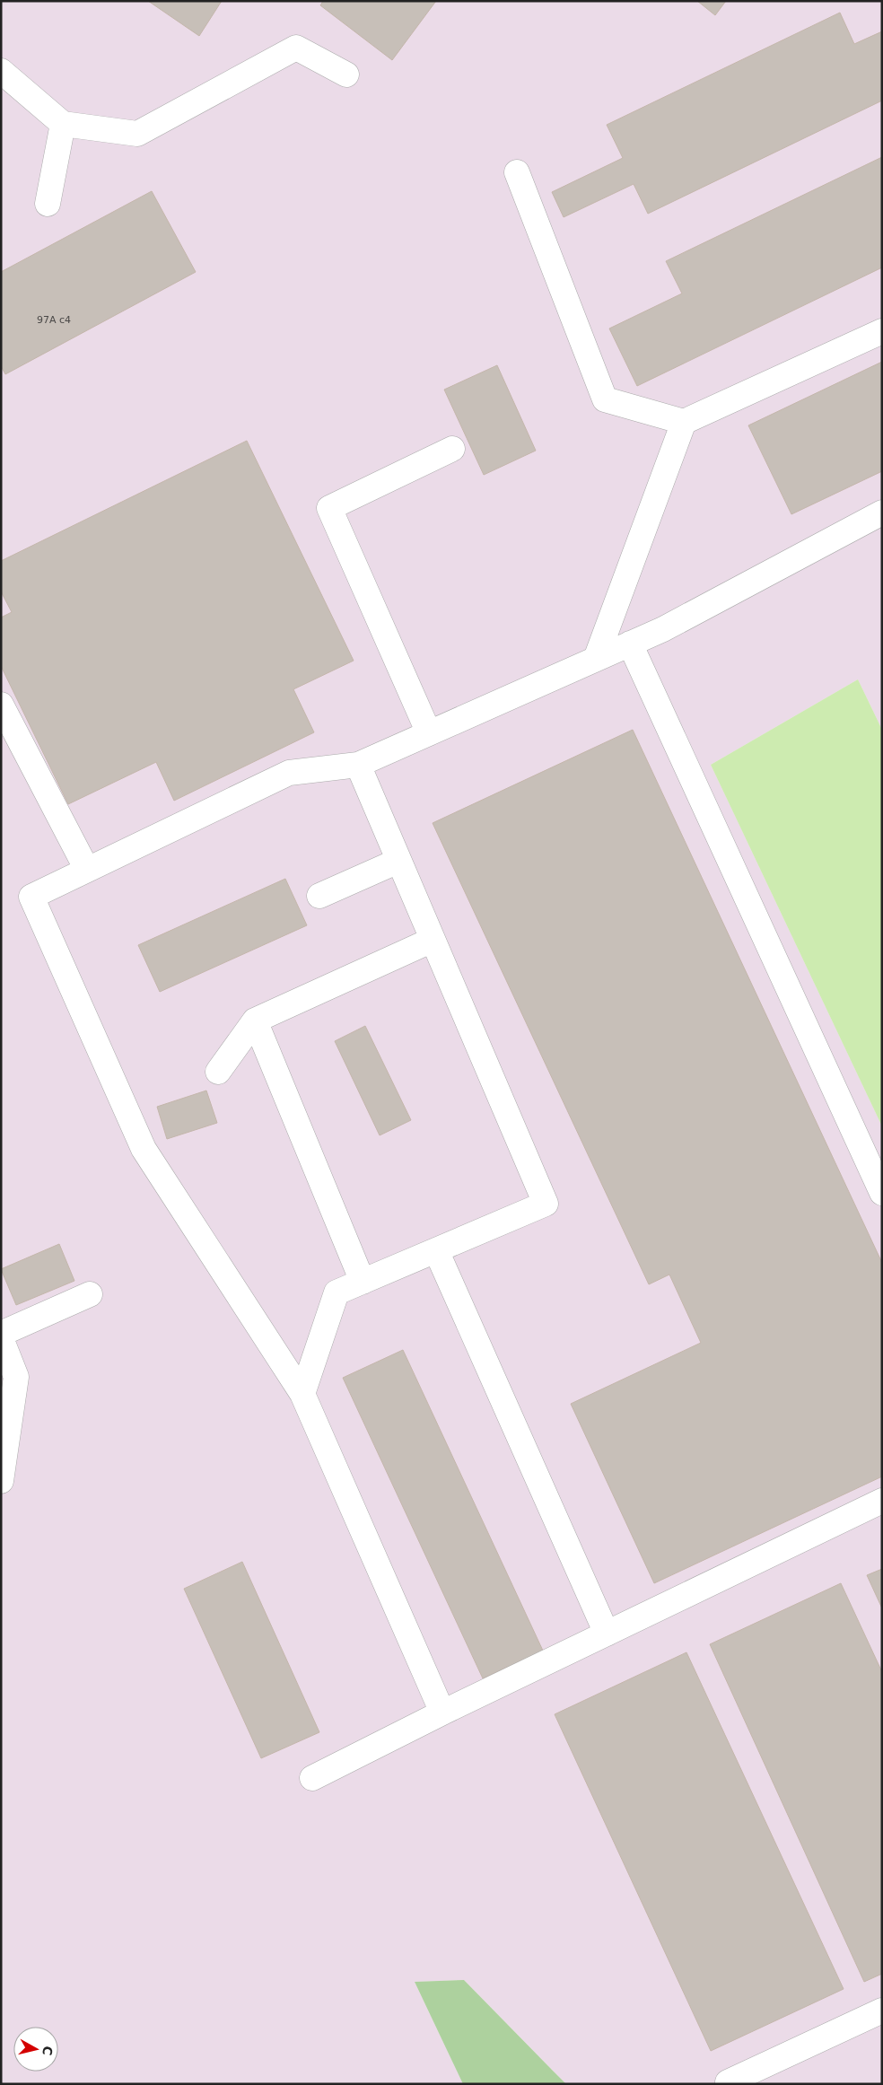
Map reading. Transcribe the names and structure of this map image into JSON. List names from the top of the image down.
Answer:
{
  "house_numbers": ["97А с4"],
  "north": "right"
}
